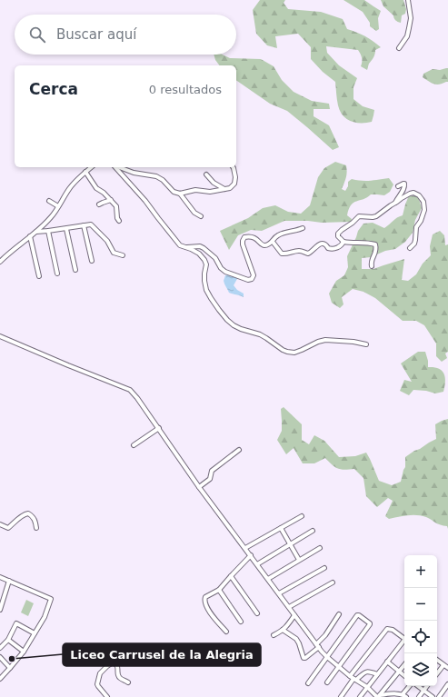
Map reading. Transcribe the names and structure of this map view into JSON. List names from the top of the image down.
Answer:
{
  "places": ["Liceo Carrusel de la Alegria"],
  "page": {
    "search": "Buscar aquí",
    "heading": ["Cerca", "0 resultados"],
    "map_buttons": ["+", "−"]
  }
}
